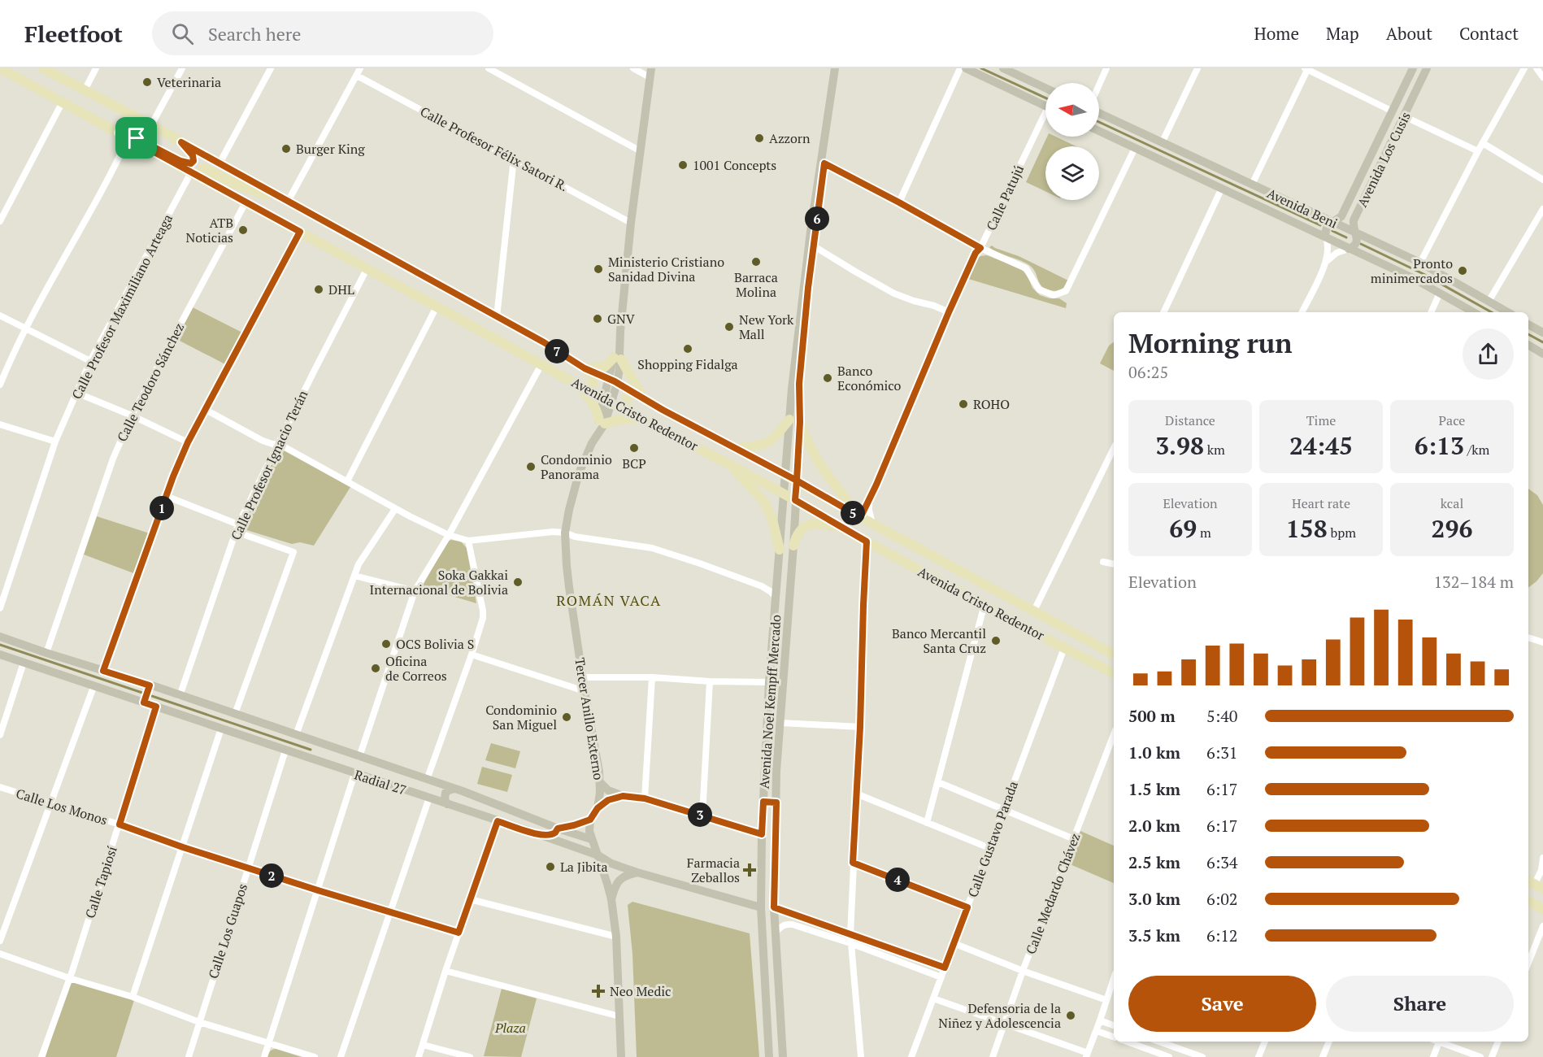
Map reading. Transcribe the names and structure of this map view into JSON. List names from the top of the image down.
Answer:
{
  "streets": {
    "main road": ["Avenida Cristo Redentor"],
    "street": [
      "Calle Profesor Félix Satori R.",
      "Avenida Los Cusis",
      "Calle Patujú",
      "Avenida Beni",
      "Calle Profesor Maximiliano Arteaga",
      "Calle Teodoro Sánchez",
      "Calle Profesor Ignacio Terán",
      "Avenida Noel Kempff Mercado",
      "Tercer Anillo Externo",
      "Radial 27",
      "Calle Los Monos",
      "Calle Gustavo Parada",
      "Calle Tapiosí",
      "Calle Medardo Chávez",
      "Calle Los Guapos"
    ]
  },
  "crossings": [
    ["Calle Profesor Félix Satori R.", "Tercer Anillo Externo"],
    ["Avenida Los Cusis", "Avenida Beni"],
    ["Calle Patujú", "Avenida Cristo Redentor"],
    ["Calle Profesor Maximiliano Arteaga", "Avenida Cristo Redentor"],
    ["Calle Teodoro Sánchez", "Avenida Cristo Redentor"],
    ["Calle Teodoro Sánchez", "Radial 27"],
    ["Avenida Cristo Redentor", "Calle Profesor Ignacio Terán"],
    ["Avenida Cristo Redentor", "Avenida Noel Kempff Mercado"],
    ["Avenida Cristo Redentor", "Tercer Anillo Externo"],
    ["Avenida Cristo Redentor", "Calle Gustavo Parada"],
    ["Calle Profesor Ignacio Terán", "Radial 27"],
    ["Avenida Noel Kempff Mercado", "Radial 27"],
    ["Radial 27", "Calle Tapiosí"],
    ["Radial 27", "Calle Los Guapos"],
    ["Calle Los Monos", "Calle Tapiosí"],
    ["Calle Los Monos", "Calle Los Guapos"]
  ],
  "districts": ["ROMÁN VACA"],
  "parks": ["Plaza"],
  "places": {
    "other": [
      "Veterinaria",
      "Azzorn",
      "Burger King",
      "1001 Concepts",
      "ATB Noticias",
      "Barraca Molina",
      "Ministerio Cristiano Sanidad Divina",
      "Pronto minimercados",
      "DHL",
      "GNV",
      "New York Mall",
      "Shopping Fidalga",
      "Banco Económico",
      "ROHO",
      "BCP",
      "Condominio Panorama",
      "Soka Gakkai Internacional de Bolivia",
      "Banco Mercantil Santa Cruz",
      "OCS Bolivia S",
      "Oficina de Correos",
      "Condominio San Miguel",
      "La Jibita",
      "Defensoria de la Niñez y Adolescencia"
    ],
    "health": ["Farmacia Zeballos", "Neo Medic"]
  },
  "north": "left",
  "page": {
    "header": "Fleetfoot",
    "search": "Search here",
    "nav": [
      "Home",
      "Map",
      "About",
      "Contact"
    ],
    "pins": [
      "6",
      "7",
      "1",
      "5",
      "3",
      "2",
      "4"
    ],
    "heading": ["Morning run", "06:25"],
    "stats": [
      ["Distance", "3.98 km"],
      ["Time", "24:45"],
      ["Pace", "6:13 /km"],
      ["Elevation", "69 m"],
      ["Heart rate", "158 bpm"],
      ["kcal", "296"]
    ],
    "chart": ["Elevation", "132–184 m"],
    "list": [
      {
        "name": "500 m",
        "note": "5:40"
      },
      {
        "name": "1.0 km",
        "note": "6:31"
      },
      {
        "name": "1.5 km",
        "note": "6:17"
      },
      {
        "name": "2.0 km",
        "note": "6:17"
      },
      {
        "name": "2.5 km",
        "note": "6:34"
      },
      {
        "name": "3.0 km",
        "note": "6:02"
      },
      {
        "name": "3.5 km",
        "note": "6:12"
      }
    ],
    "buttons": ["Save", "Share"]
  }
}
